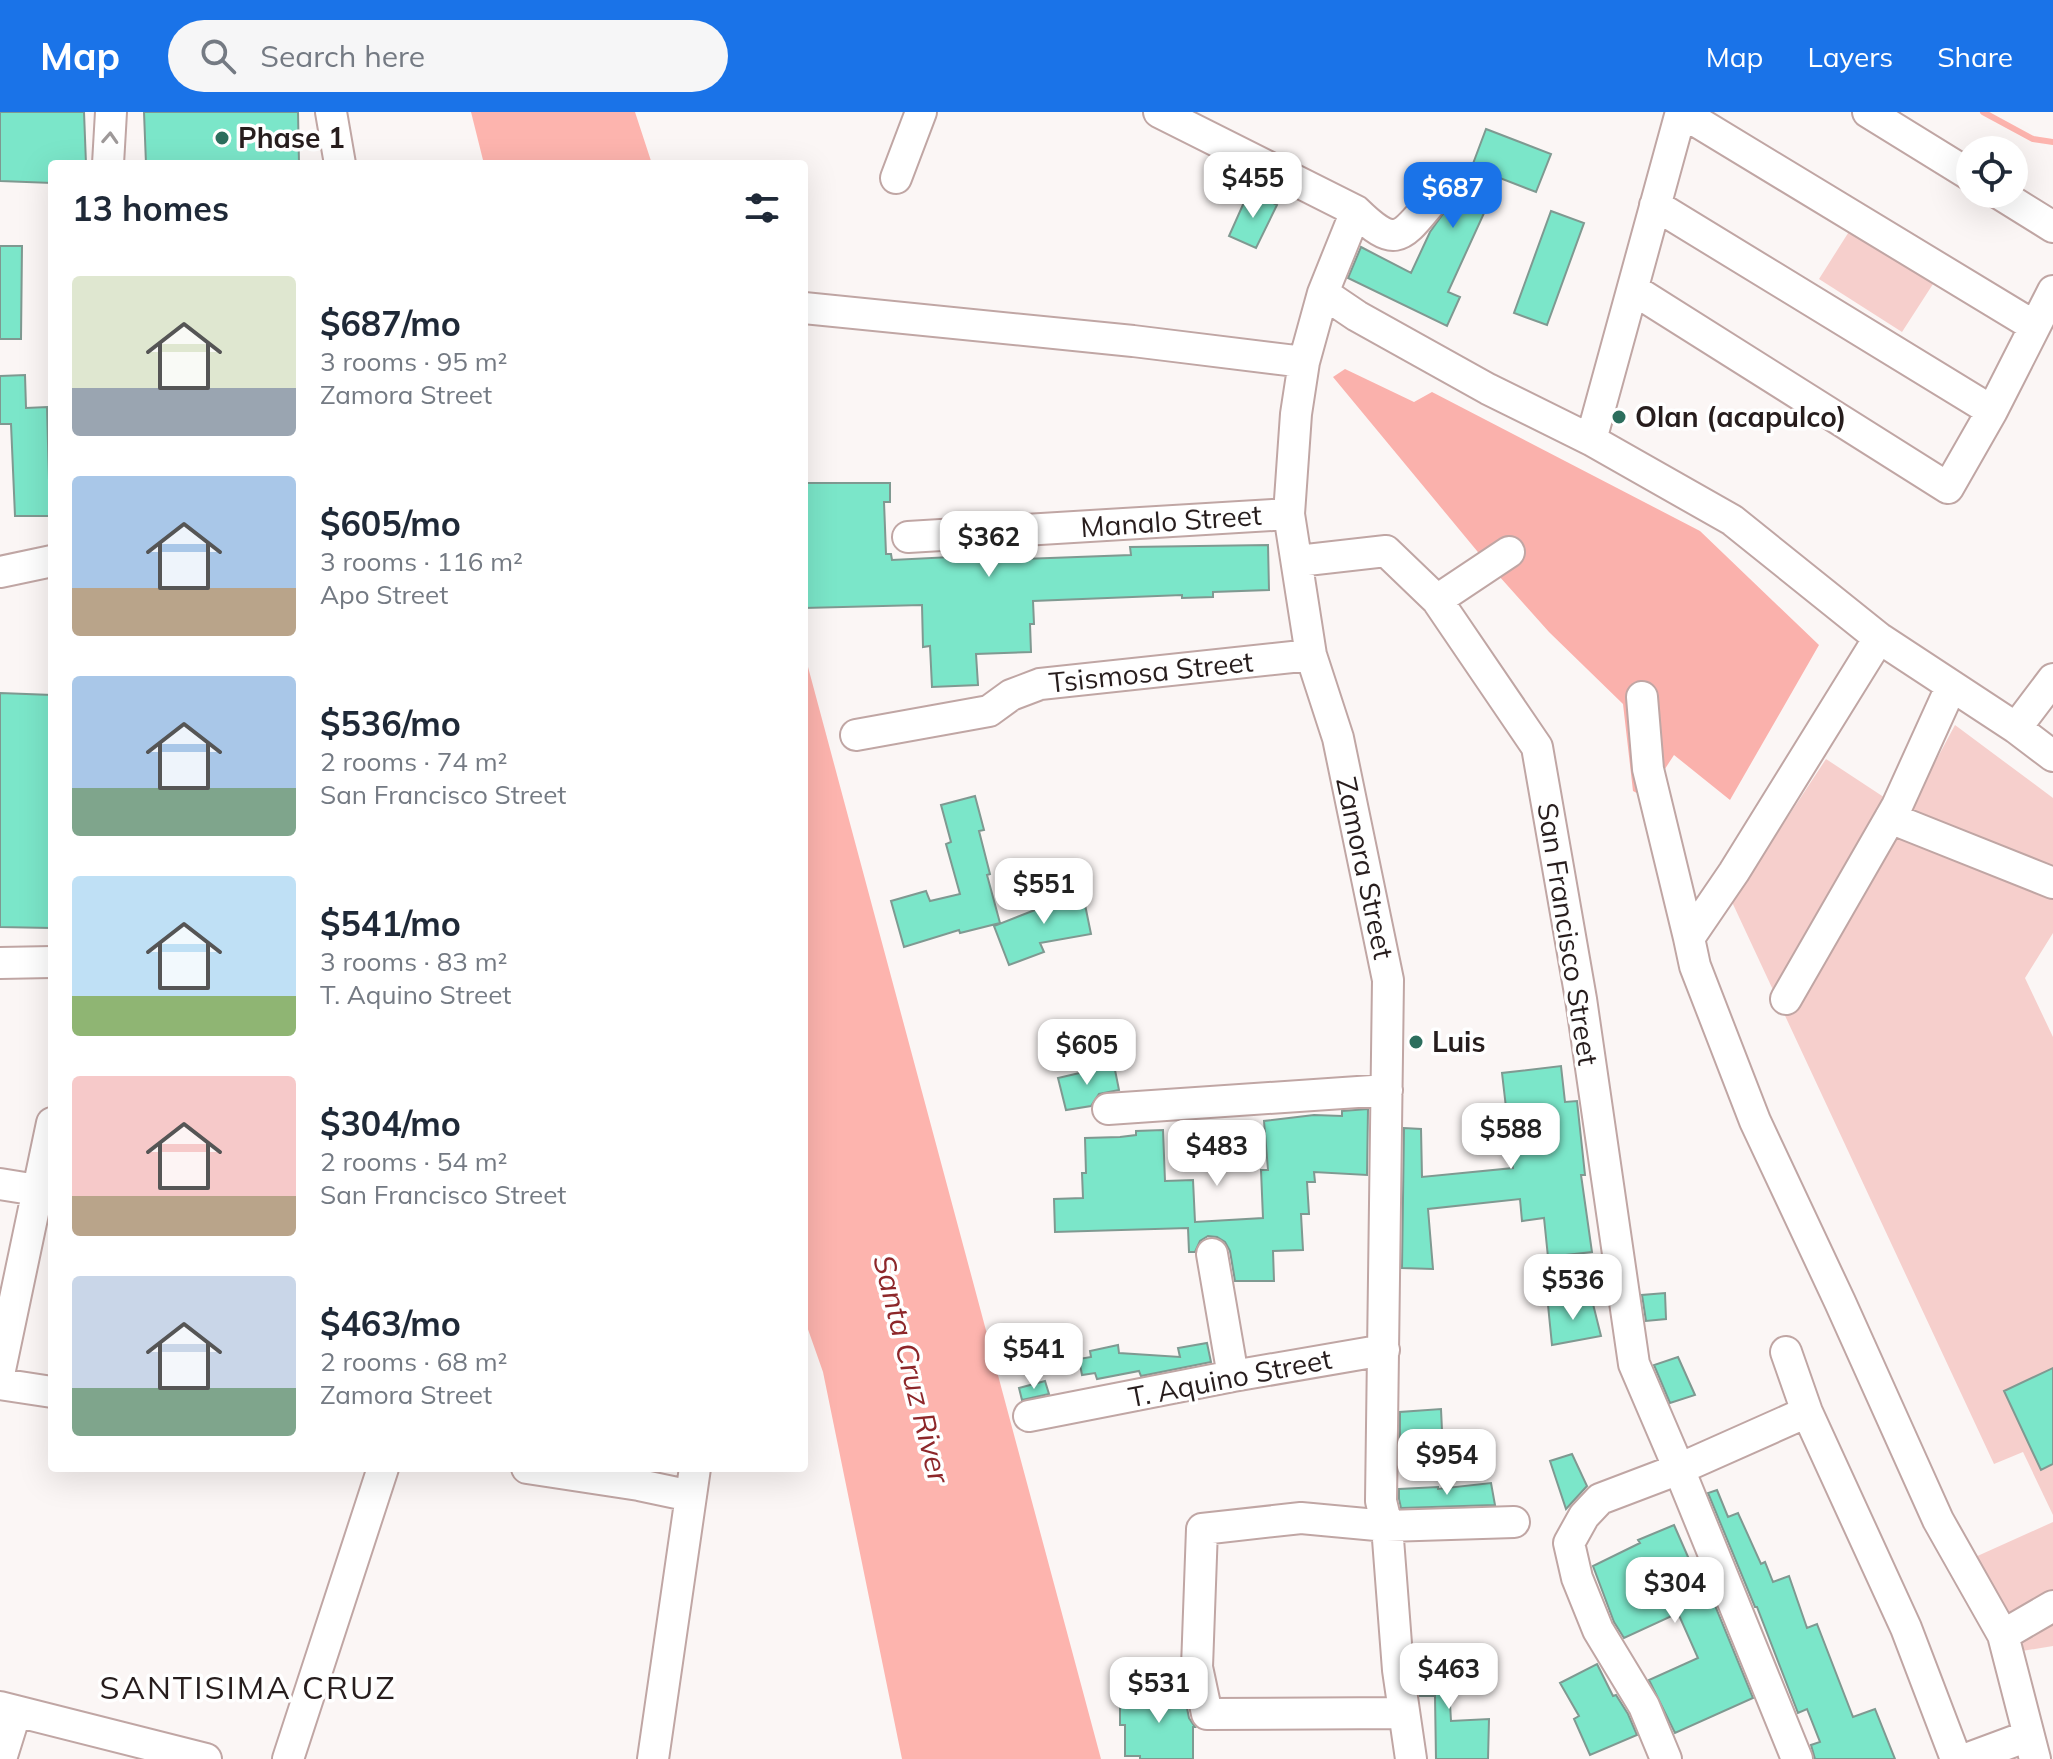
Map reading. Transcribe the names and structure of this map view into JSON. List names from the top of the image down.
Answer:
{
  "streets": {
    "street": [
      "Manalo Street",
      "Tsismosa Street",
      "Zamora Street",
      "San Francisco Street",
      "T. Aquino Street"
    ]
  },
  "crossings": [
    ["Manalo Street", "Zamora Street"],
    ["Tsismosa Street", "Zamora Street"],
    ["Zamora Street", "San Francisco Street"],
    ["Zamora Street", "T. Aquino Street"]
  ],
  "districts": ["SANTISIMA CRUZ"],
  "water": ["Santa Cruz River"],
  "places": ["Phase 1", "Olan (acapulco)", "Luis"],
  "page": {
    "header": "Map",
    "search": "Search here",
    "nav": ["Map", "Layers", "Share"],
    "price": [
      "$455",
      "$687",
      "$362",
      "$551",
      "$605",
      "$588",
      "$483",
      "$536",
      "$541",
      "$954",
      "$304",
      "$463",
      "$531"
    ],
    "heading": "13 homes",
    "list": [
      {
        "name": "$687/mo",
        "note": "3 rooms · 95 m² · Zamora Street"
      },
      {
        "name": "$605/mo",
        "note": "3 rooms · 116 m² · Apo Street"
      },
      {
        "name": "$536/mo",
        "note": "2 rooms · 74 m² · San Francisco Street"
      },
      {
        "name": "$541/mo",
        "note": "3 rooms · 83 m² · T. Aquino Street"
      },
      {
        "name": "$304/mo",
        "note": "2 rooms · 54 m² · San Francisco Street"
      },
      {
        "name": "$463/mo",
        "note": "2 rooms · 68 m² · Zamora Street"
      }
    ]
  }
}
